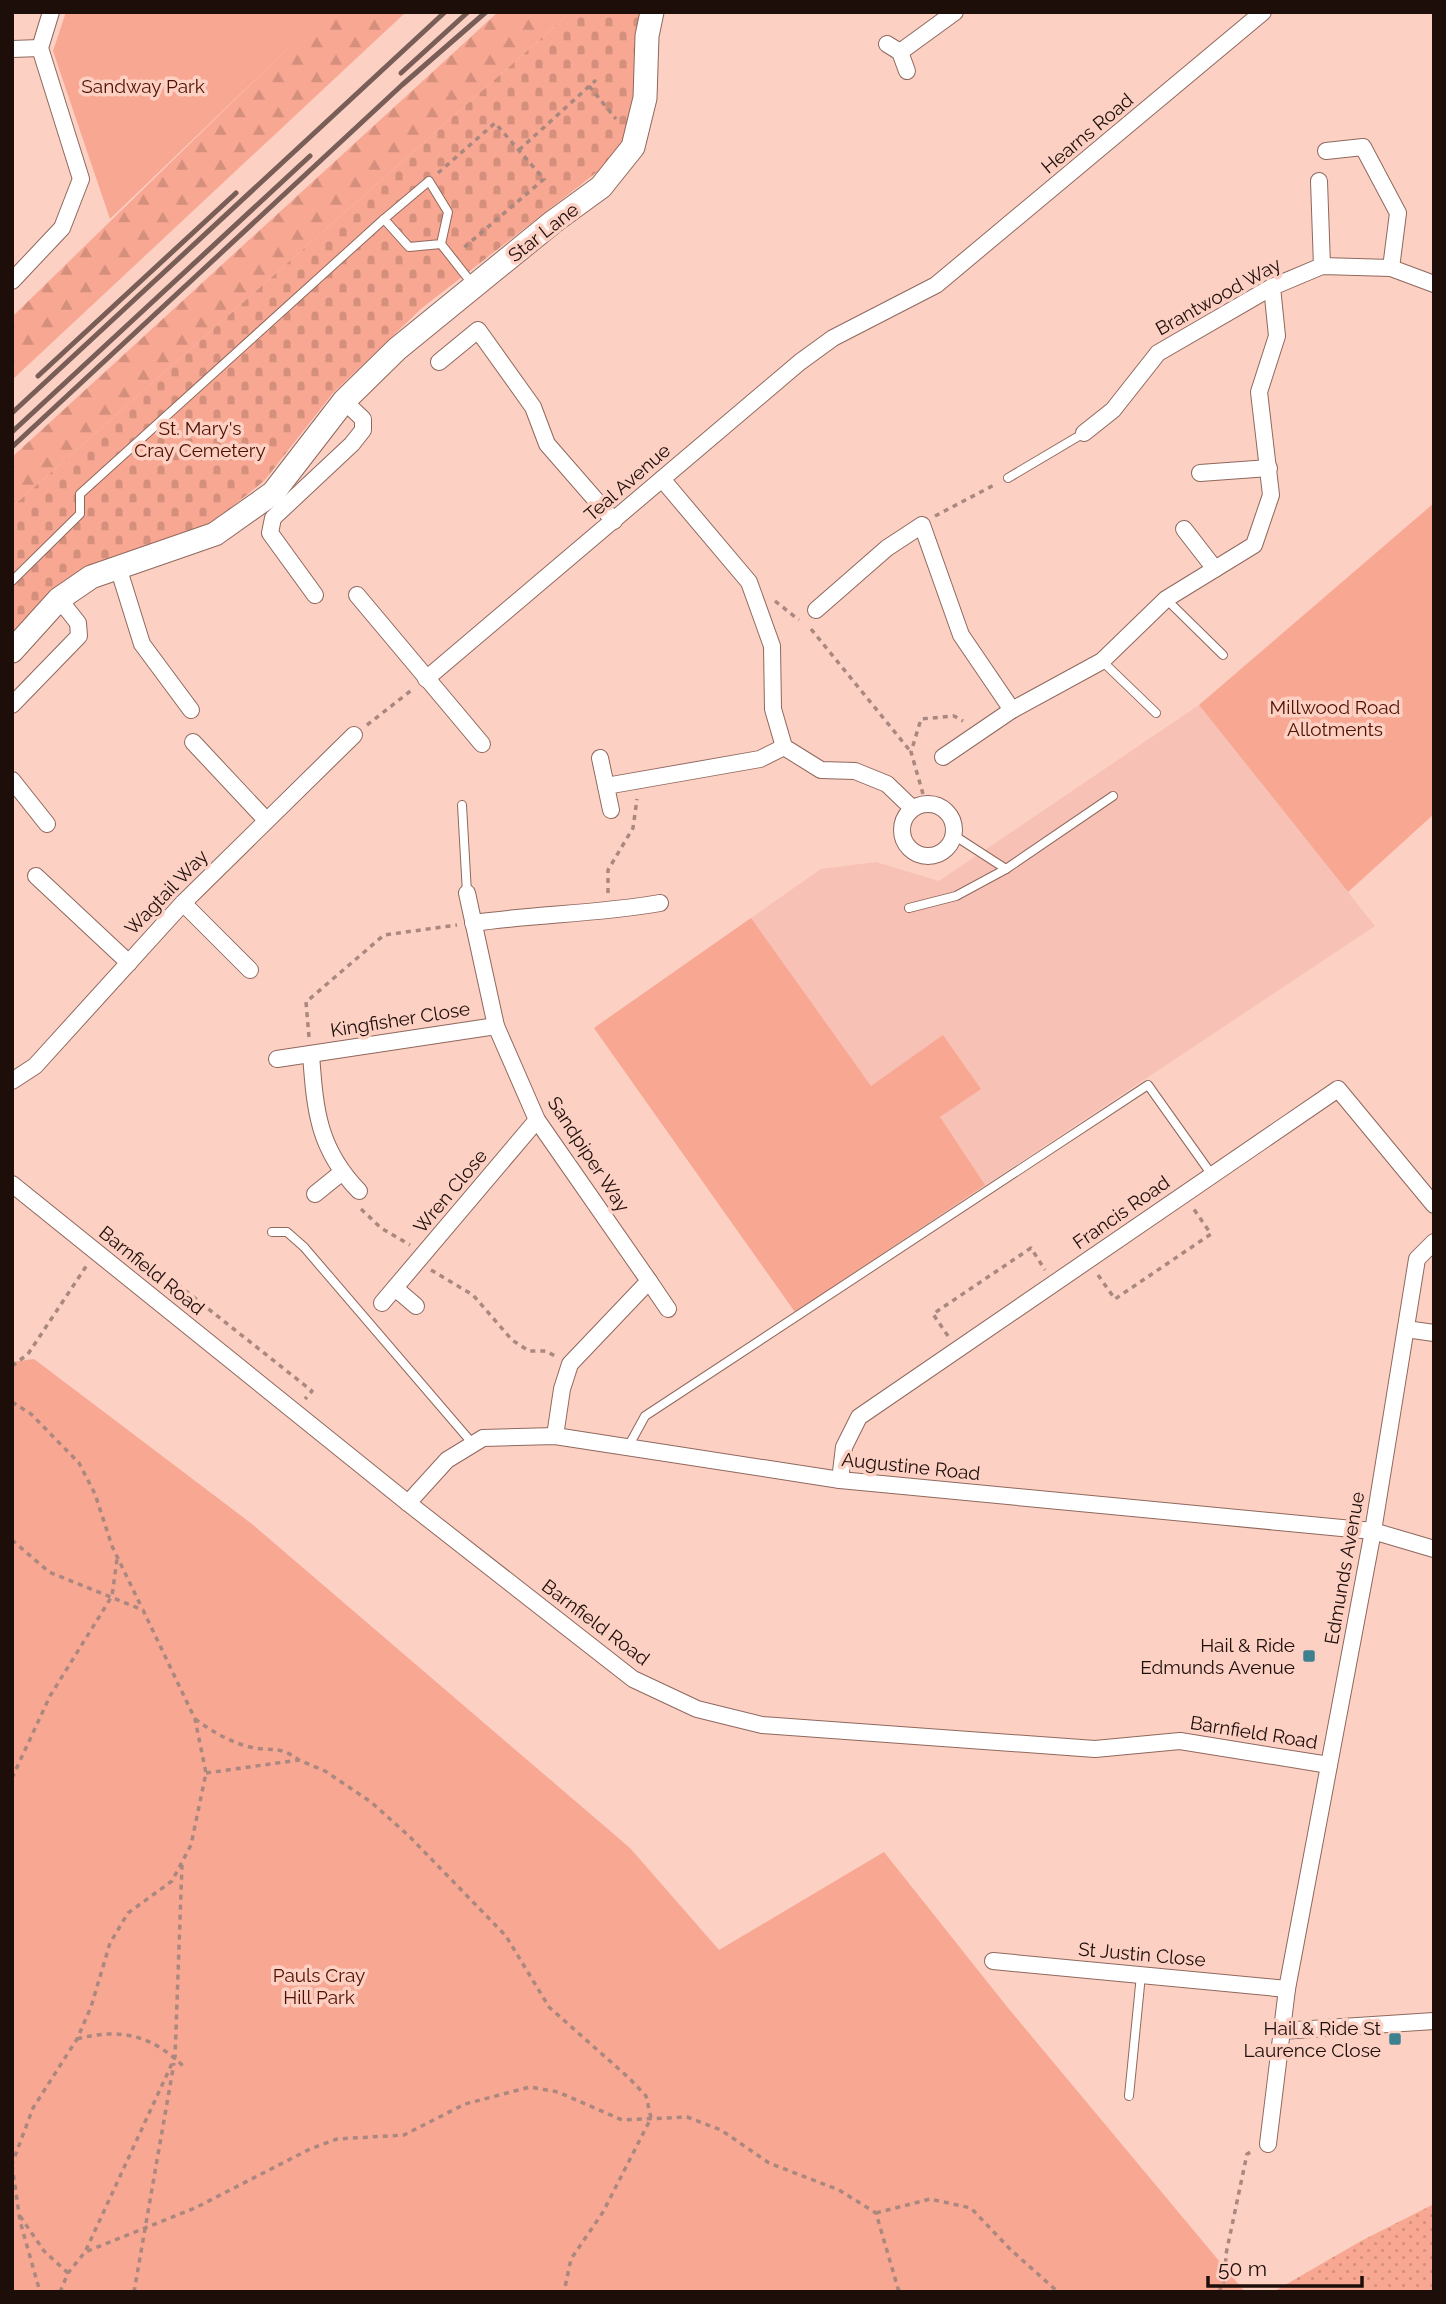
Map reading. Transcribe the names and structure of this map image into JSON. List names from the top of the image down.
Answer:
{
  "streets": {
    "street": [
      "Hearns Road",
      "Star Lane",
      "Brantwood Way",
      "Teal Avenue",
      "Wagtail Way",
      "Kingfisher Close",
      "Sandpiper Way",
      "Wren Close",
      "Francis Road",
      "Barnfield Road",
      "Augustine Road",
      "Edmunds Avenue",
      "St Justin Close"
    ]
  },
  "crossings": [
    ["Hearns Road", "Teal Avenue"],
    ["Kingfisher Close", "Sandpiper Way"],
    ["Sandpiper Way", "Wren Close"],
    ["Francis Road", "Augustine Road"],
    ["Barnfield Road", "Augustine Road"],
    ["Barnfield Road", "Edmunds Avenue"],
    ["Augustine Road", "Edmunds Avenue"],
    ["Edmunds Avenue", "St Justin Close"]
  ],
  "parks": [
    "Sandway Park",
    "St. Mary's Cray Cemetery",
    "Millwood Road Allotments",
    "Pauls Cray Hill Park"
  ],
  "places": {
    "transit": ["Hail & Ride Edmunds Avenue", "Hail & Ride St Laurence Close"]
  },
  "scale_bar": "50 m"
}
